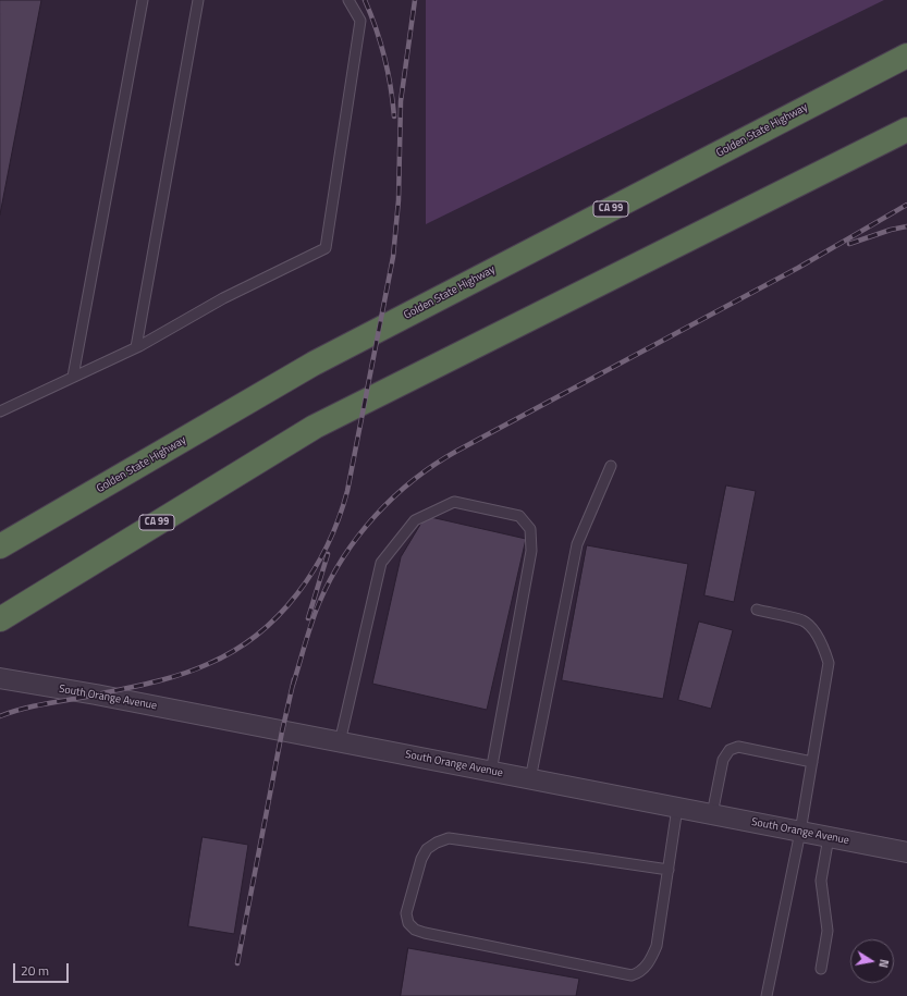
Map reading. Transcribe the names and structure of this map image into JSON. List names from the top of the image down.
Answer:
{
  "streets": {
    "highway": ["Golden State Highway", "CA 99"],
    "street": ["South Orange Avenue"]
  },
  "scale_bar": "20 m",
  "north": "right"
}
